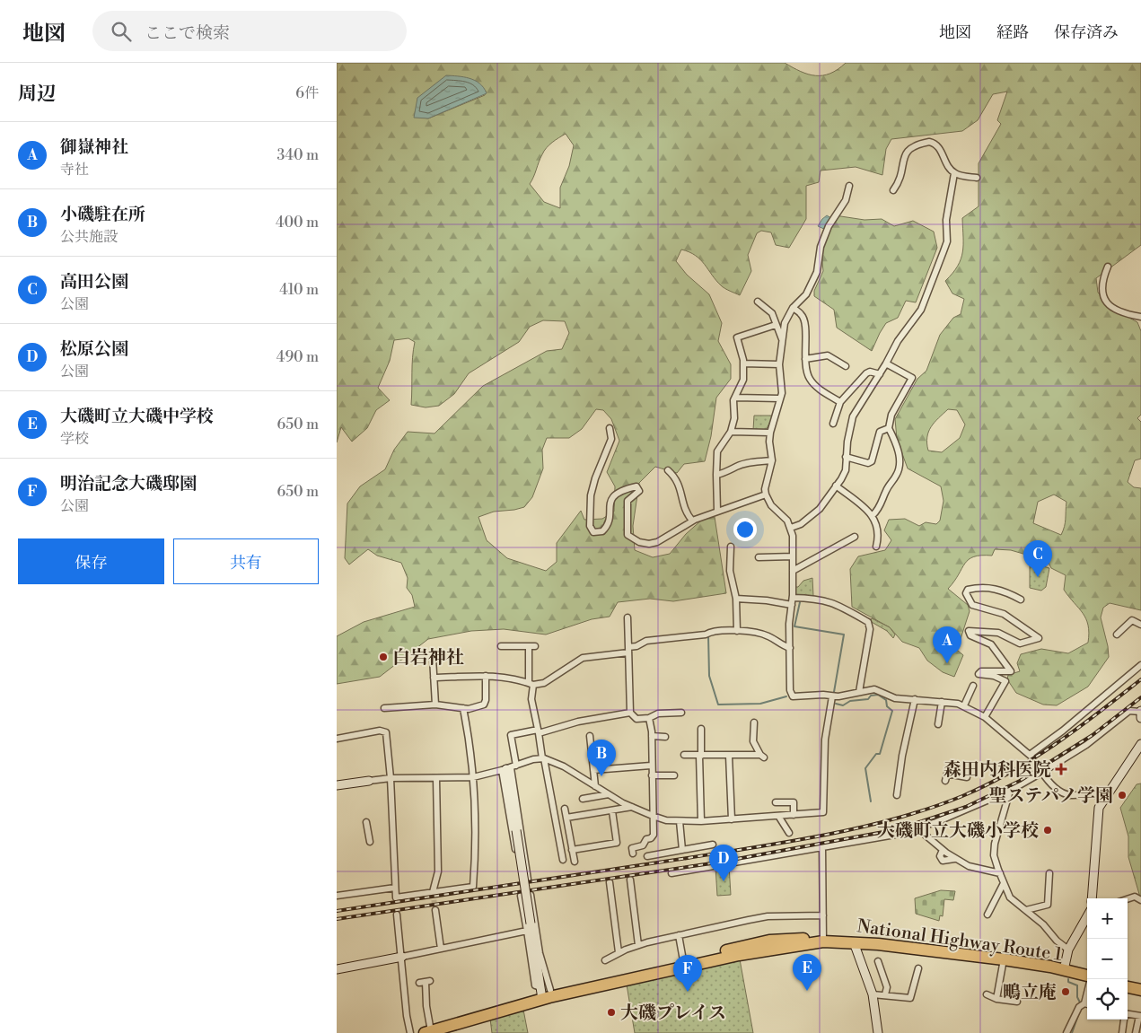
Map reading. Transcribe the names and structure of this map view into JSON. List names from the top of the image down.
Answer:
{
  "streets": {
    "highway": ["National Highway Route 1"]
  },
  "places": {
    "other": [
      "白岩神社",
      "聖ステパノ学園",
      "大磯町立大磯小学校",
      "鴫立庵",
      "大磯プレイス"
    ],
    "health": ["森田内科医院"]
  },
  "page": {
    "header": "地図",
    "search": "ここで検索",
    "nav": ["地図", "経路", "保存済み"],
    "heading": ["周辺", "6件"],
    "list": [
      {
        "mark": "A",
        "name": "御嶽神社",
        "note": "寺社",
        "value": "340 m"
      },
      {
        "mark": "B",
        "name": "小磯駐在所",
        "note": "公共施設",
        "value": "400 m"
      },
      {
        "mark": "C",
        "name": "高田公園",
        "note": "公園",
        "value": "410 m"
      },
      {
        "mark": "D",
        "name": "松原公園",
        "note": "公園",
        "value": "490 m"
      },
      {
        "mark": "E",
        "name": "大磯町立大磯中学校",
        "note": "学校",
        "value": "650 m"
      },
      {
        "mark": "F",
        "name": "明治記念大磯邸園",
        "note": "公園",
        "value": "650 m"
      }
    ],
    "buttons": ["保存", "共有"],
    "pins": [
      "C",
      "A",
      "B",
      "D",
      "E",
      "F"
    ],
    "map_buttons": ["+", "−"]
  }
}
